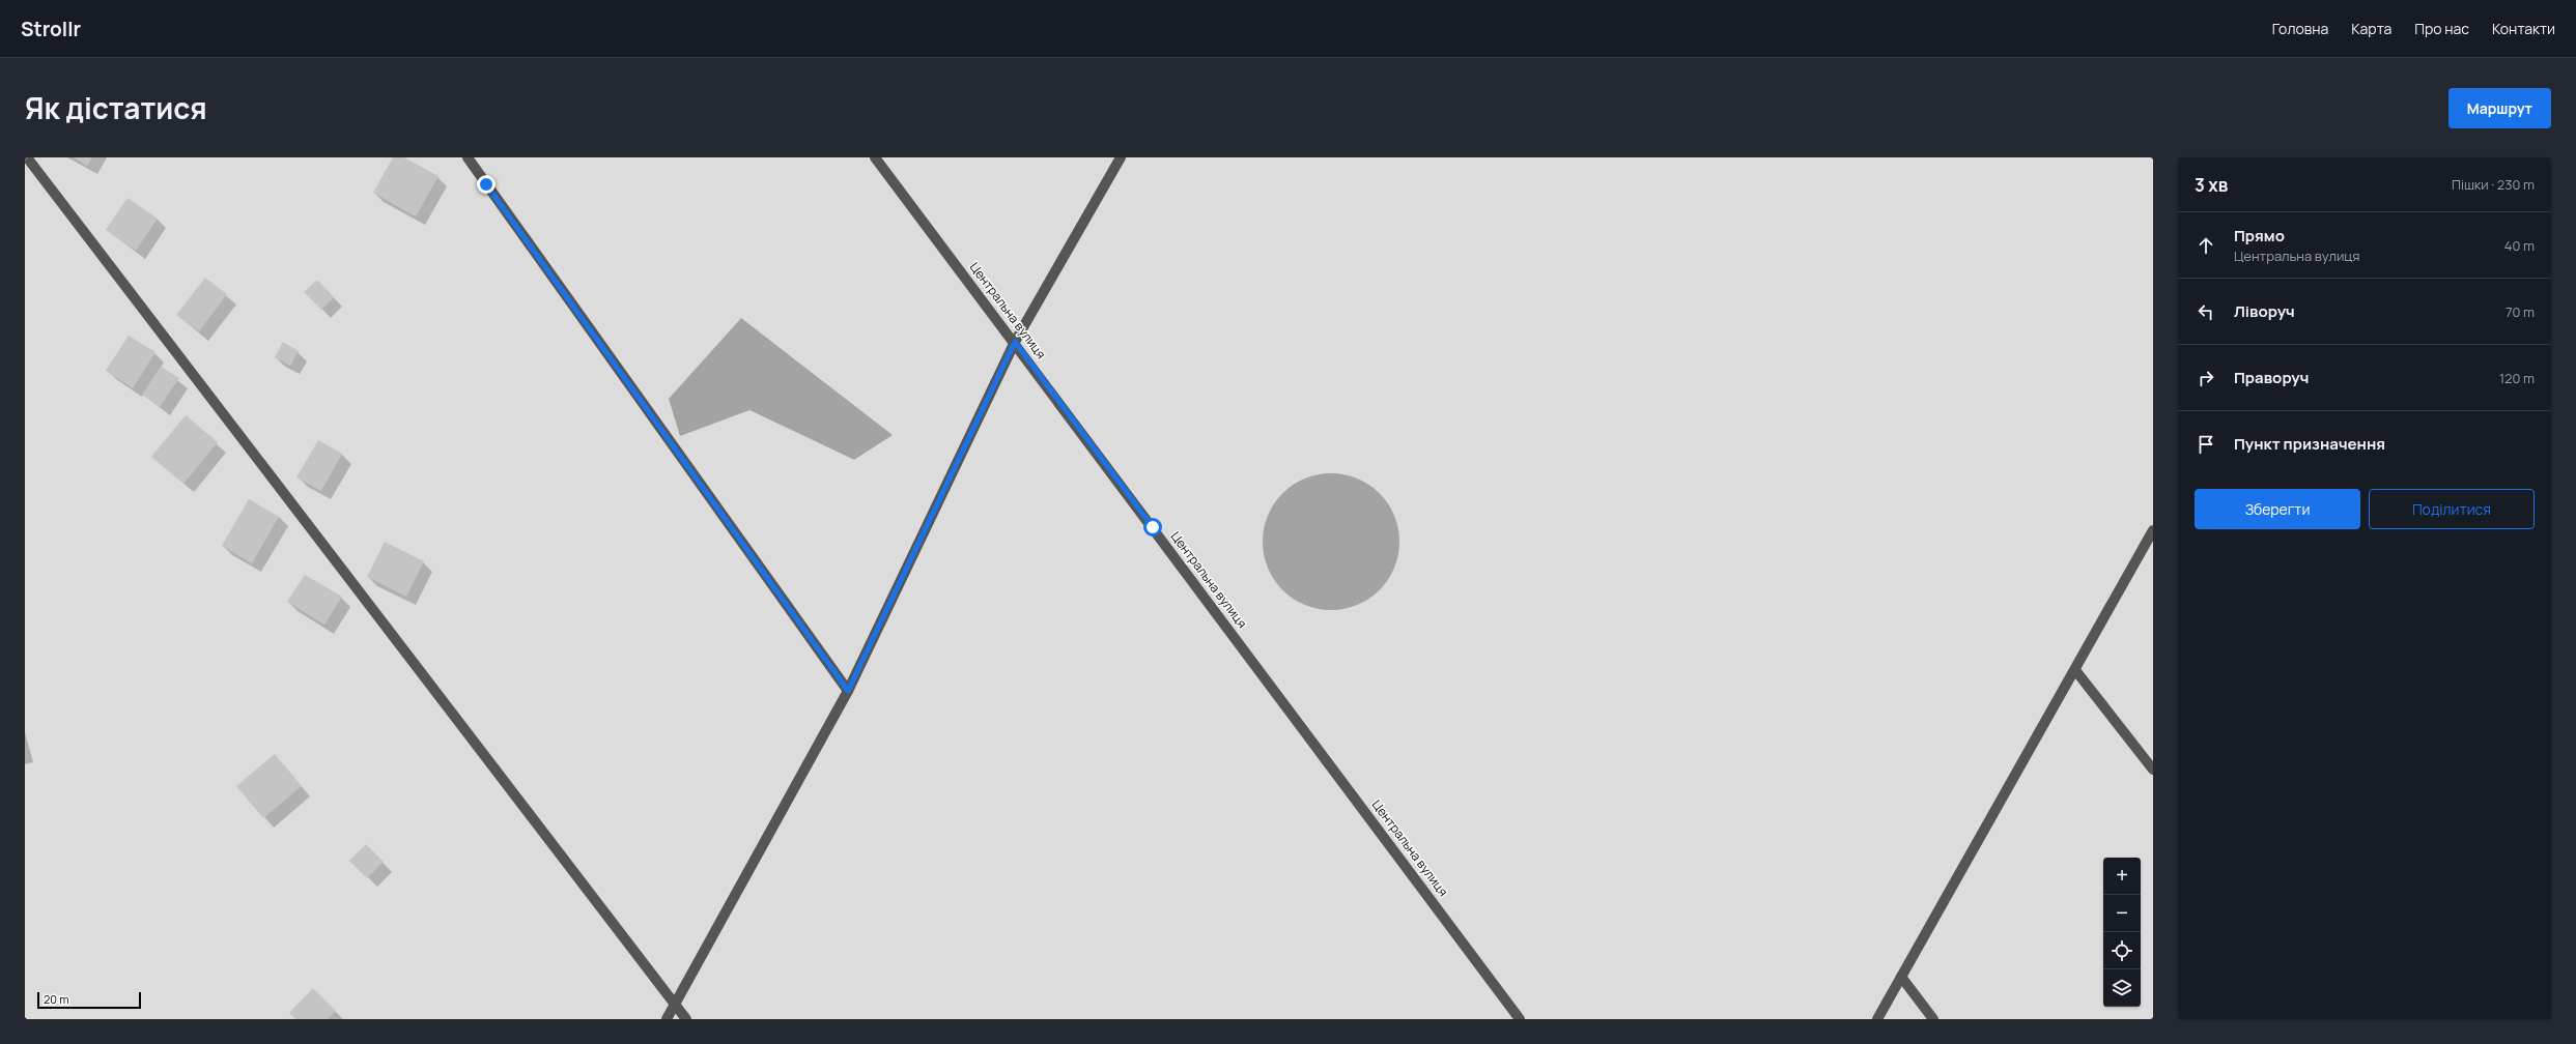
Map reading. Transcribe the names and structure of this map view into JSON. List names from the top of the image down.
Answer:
{
  "streets": {
    "street": ["Центральна вулиця"]
  },
  "scale_bar": "20 m",
  "page": {
    "header": "Strollr",
    "nav": [
      "Головна",
      "Карта",
      "Про нас",
      "Контакти"
    ],
    "title": "Як дістатися",
    "buttons": [
      "Маршрут",
      ["Зберегти", "Поділитися"]
    ],
    "heading": ["3 хв", "Пішки · 230 m"],
    "list": [
      ["Прямо", "Центральна вулиця", "40 m"],
      ["Ліворуч", "70 m"],
      ["Праворуч", "120 m"],
      "Пункт призначення"
    ],
    "map_buttons": ["+", "−"],
    "scale": "20 m"
  }
}
